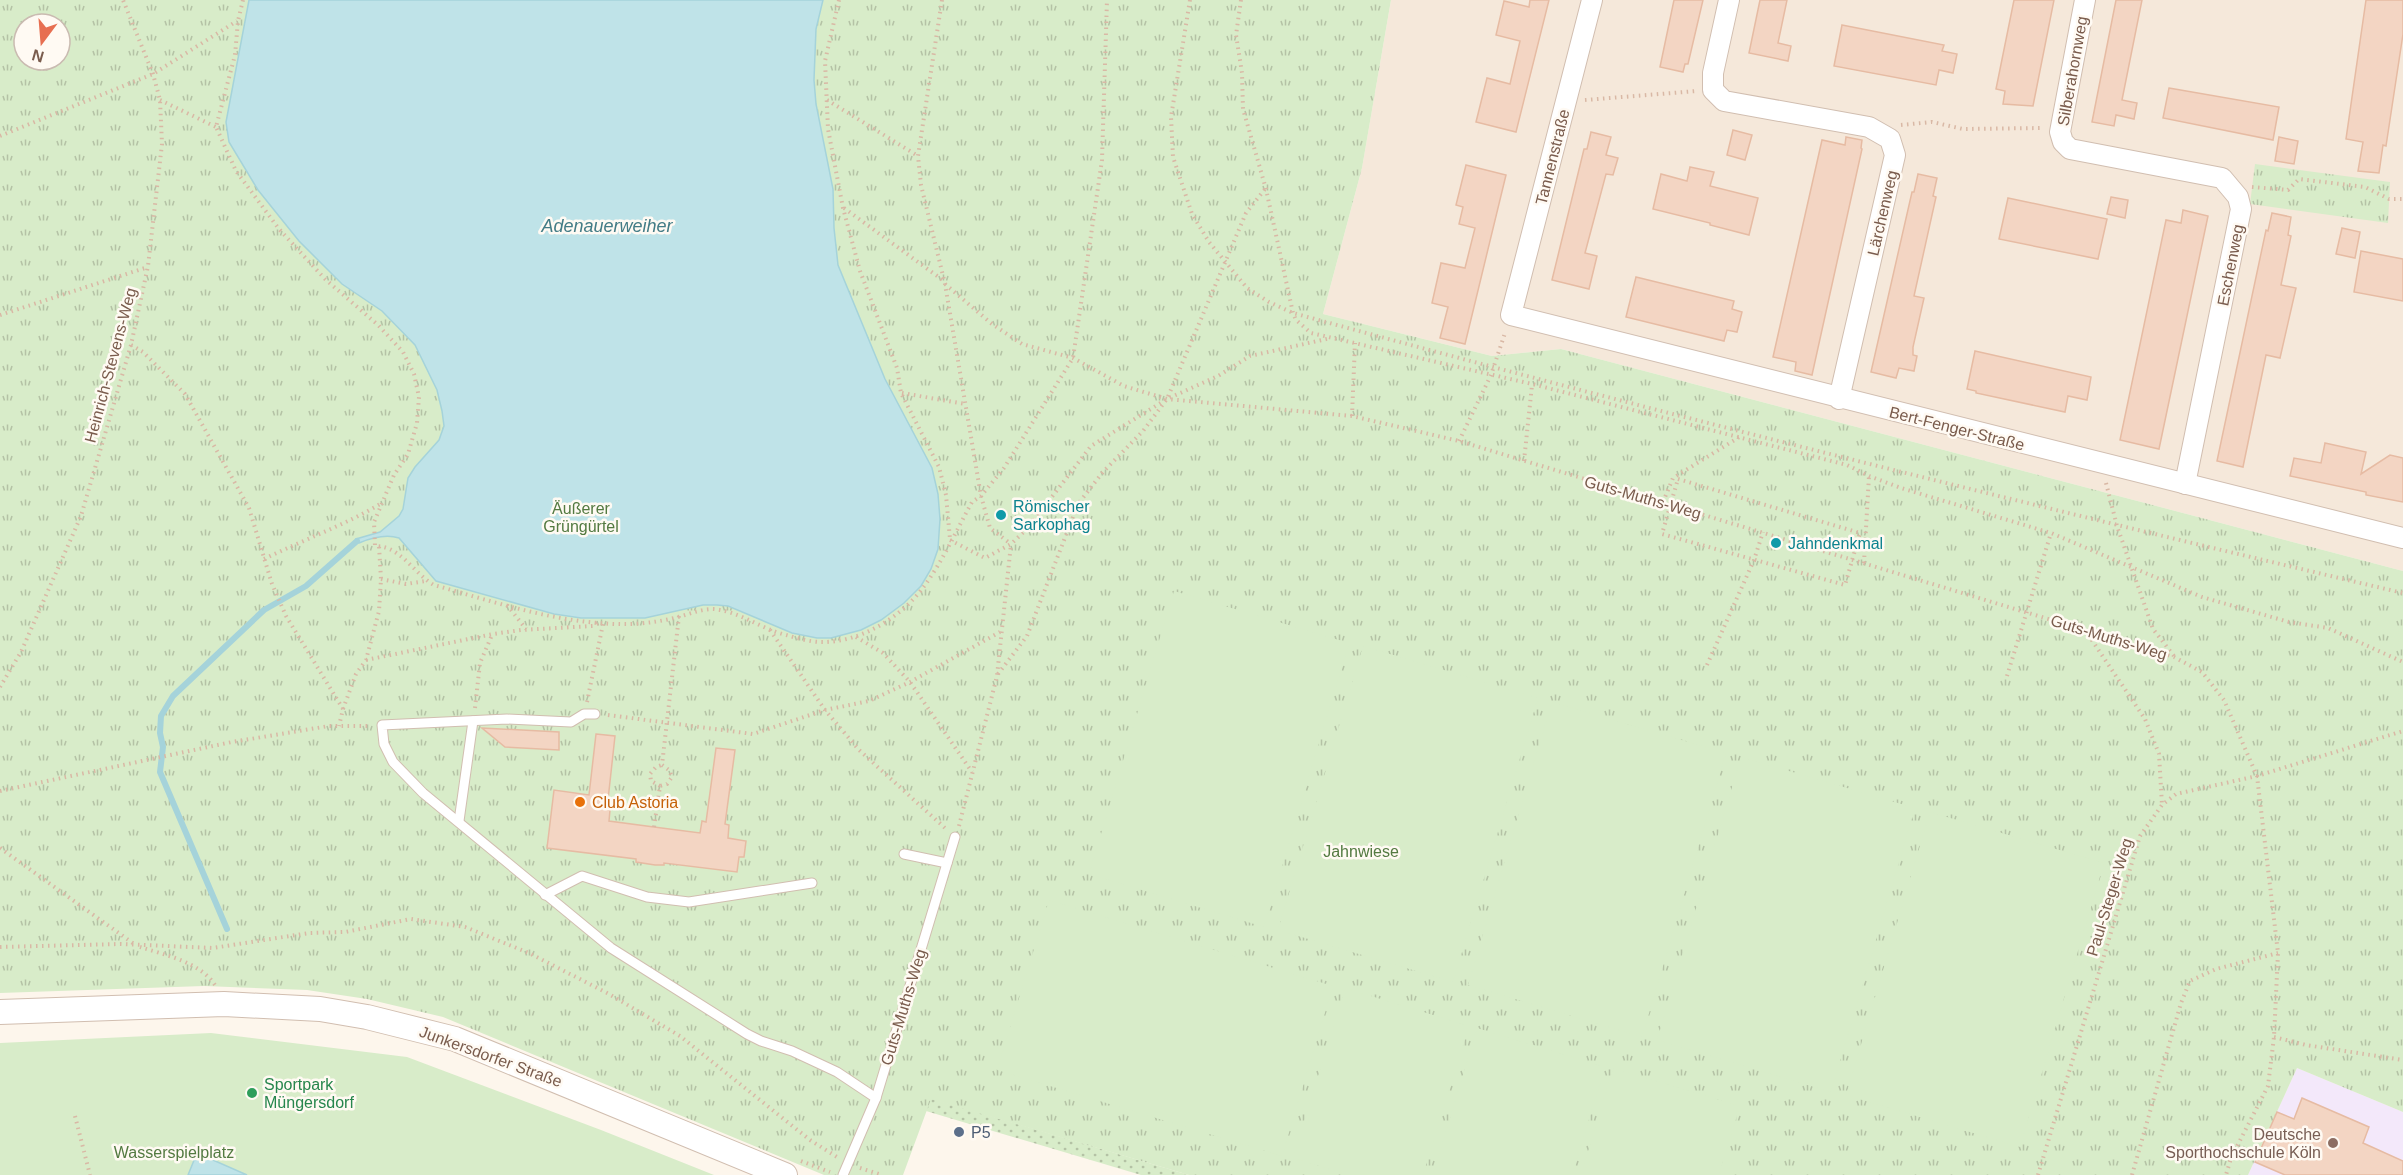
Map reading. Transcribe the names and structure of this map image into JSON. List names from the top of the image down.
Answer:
{
  "streets": {
    "street": [
      "Silberahornweg",
      "Tannenstraße",
      "Lärchenweg",
      "Eschenweg",
      "Bert-Fenger-Straße",
      "Junkersdorfer Straße"
    ],
    "lane": ["Guts-Muths-Weg"],
    "path": ["Heinrich-Stevens-Weg", "Paul-Steger-Weg"]
  },
  "crossings": [
    ["Tannenstraße", "Bert-Fenger-Straße"],
    ["Lärchenweg", "Bert-Fenger-Straße"],
    ["Eschenweg", "Bert-Fenger-Straße"],
    ["Guts-Muths-Weg", "Paul-Steger-Weg"]
  ],
  "water": ["Adenauerweiher"],
  "parks": ["Äußerer Grüngürtel", "Jahnwiese", "Wasserspielplatz"],
  "places": [
    "Römischer Sarkophag",
    "Jahndenkmal",
    "Club Astoria",
    "Sportpark Müngersdorf",
    "P5",
    "Deutsche Sporthochschule Köln"
  ],
  "north": "bottom"
}
